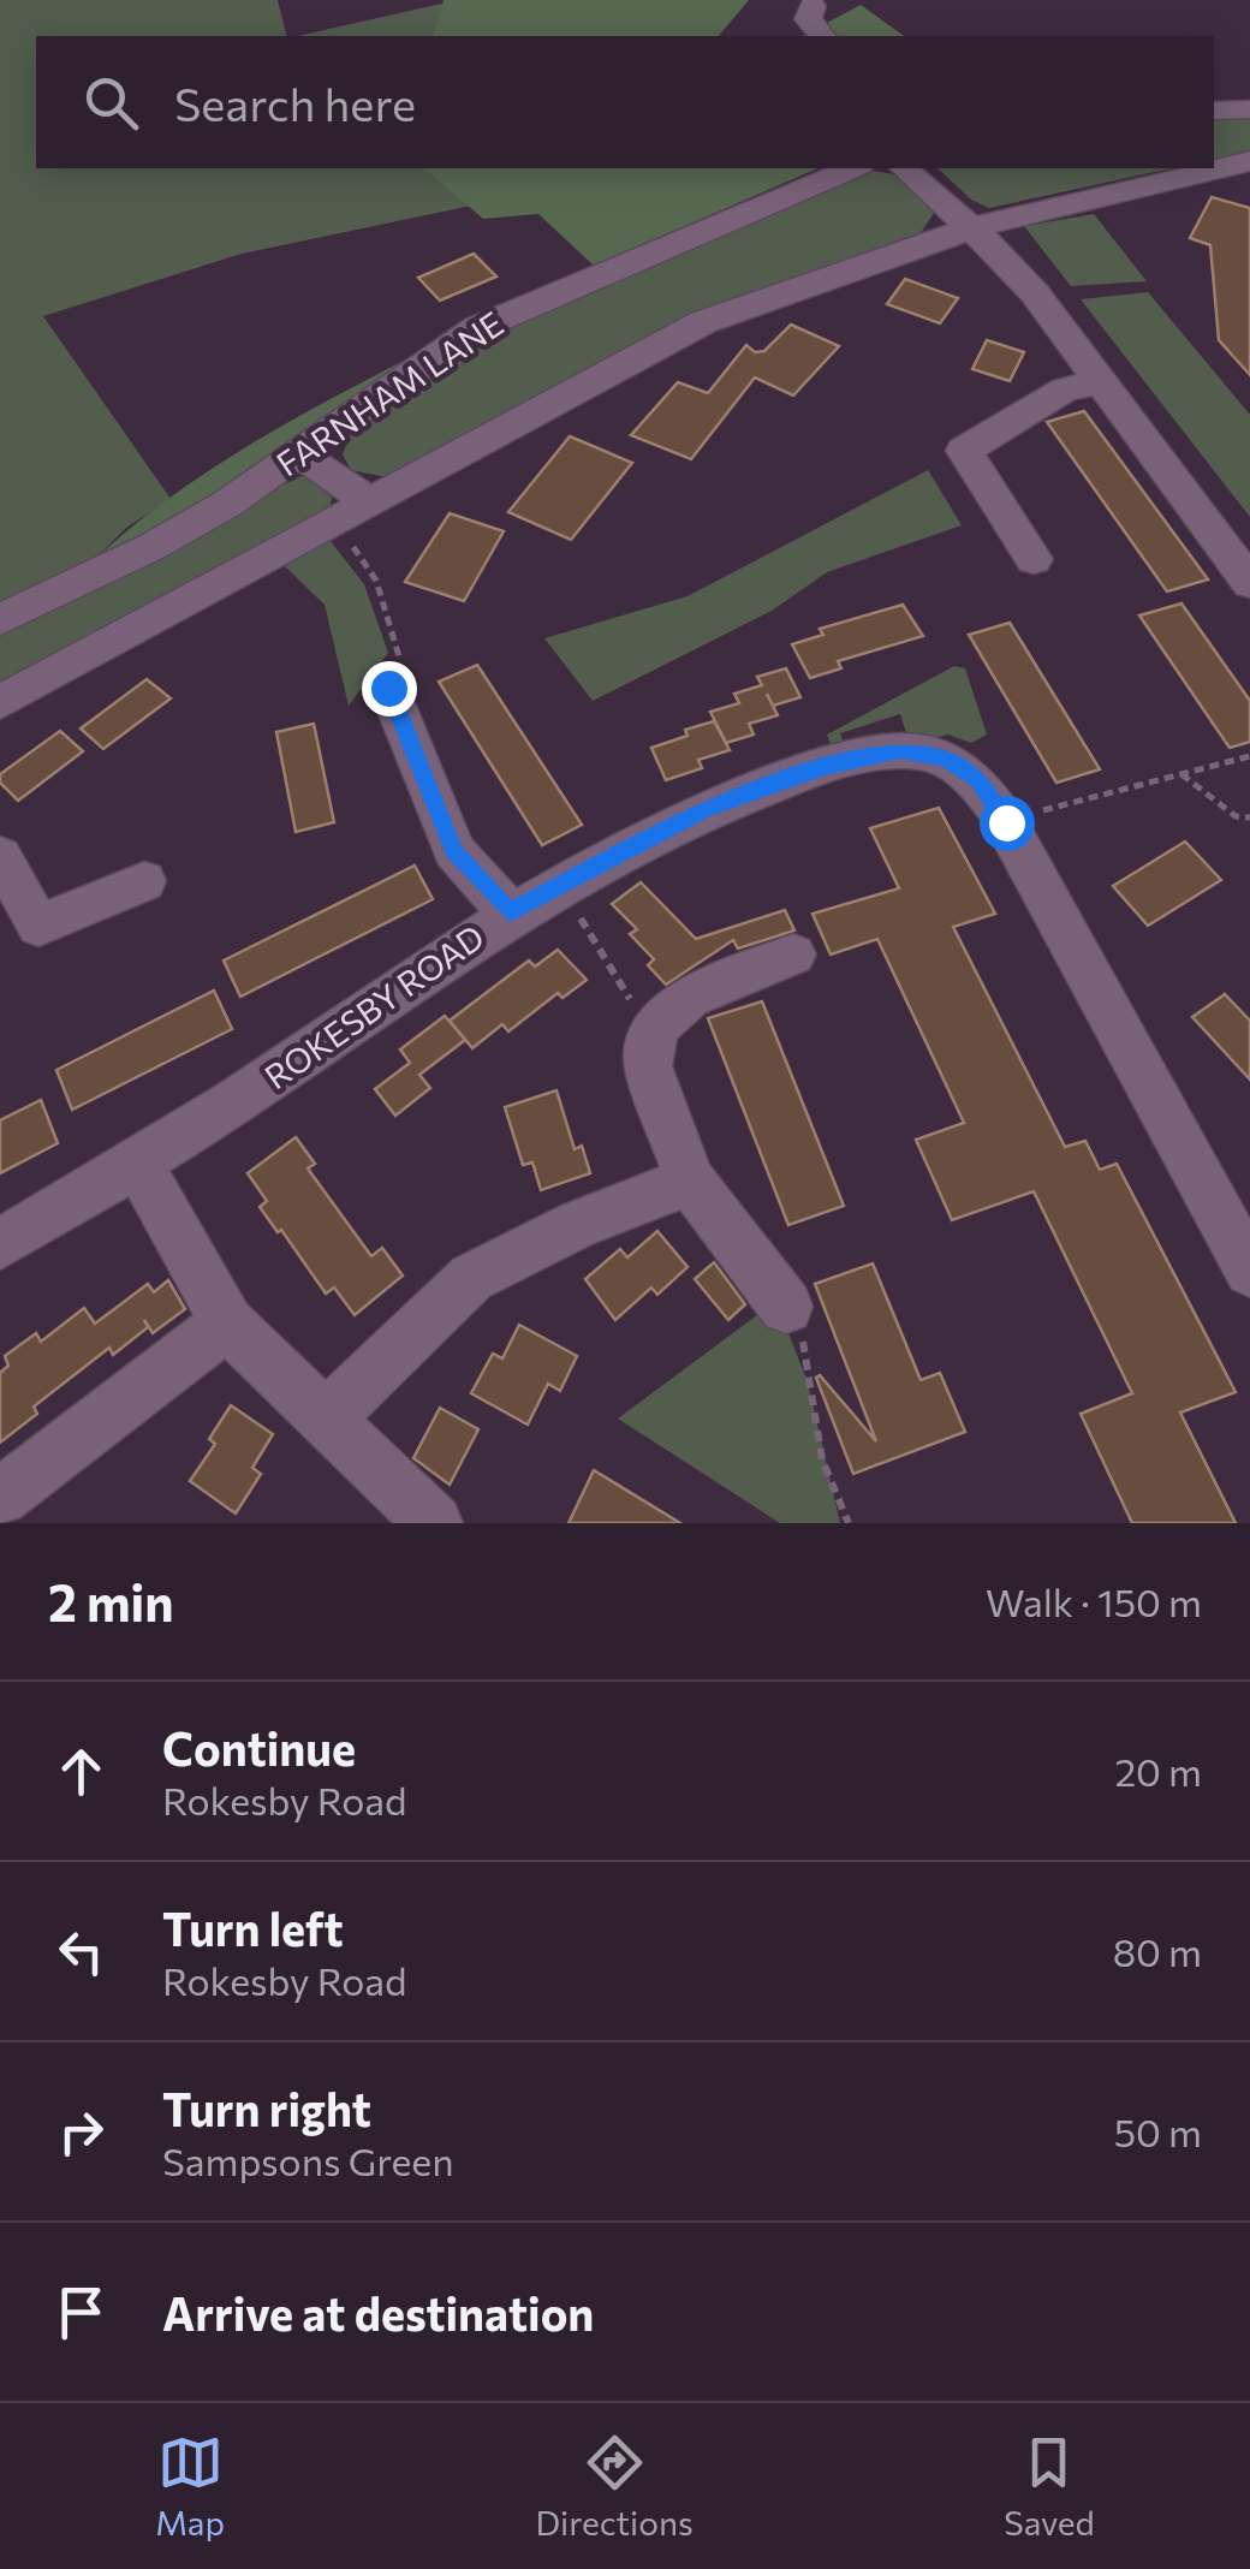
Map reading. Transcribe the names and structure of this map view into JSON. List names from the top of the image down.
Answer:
{
  "streets": {
    "street": ["FARNHAM LANE", "ROKESBY ROAD"]
  },
  "page": {
    "search": "Search here",
    "heading": ["2 min", "Walk · 150 m"],
    "list": [
      ["Continue", "Rokesby Road", "20 m"],
      ["Turn left", "Rokesby Road", "80 m"],
      ["Turn right", "Sampsons Green", "50 m"],
      "Arrive at destination"
    ],
    "nav": ["Map", "Directions", "Saved"]
  }
}
